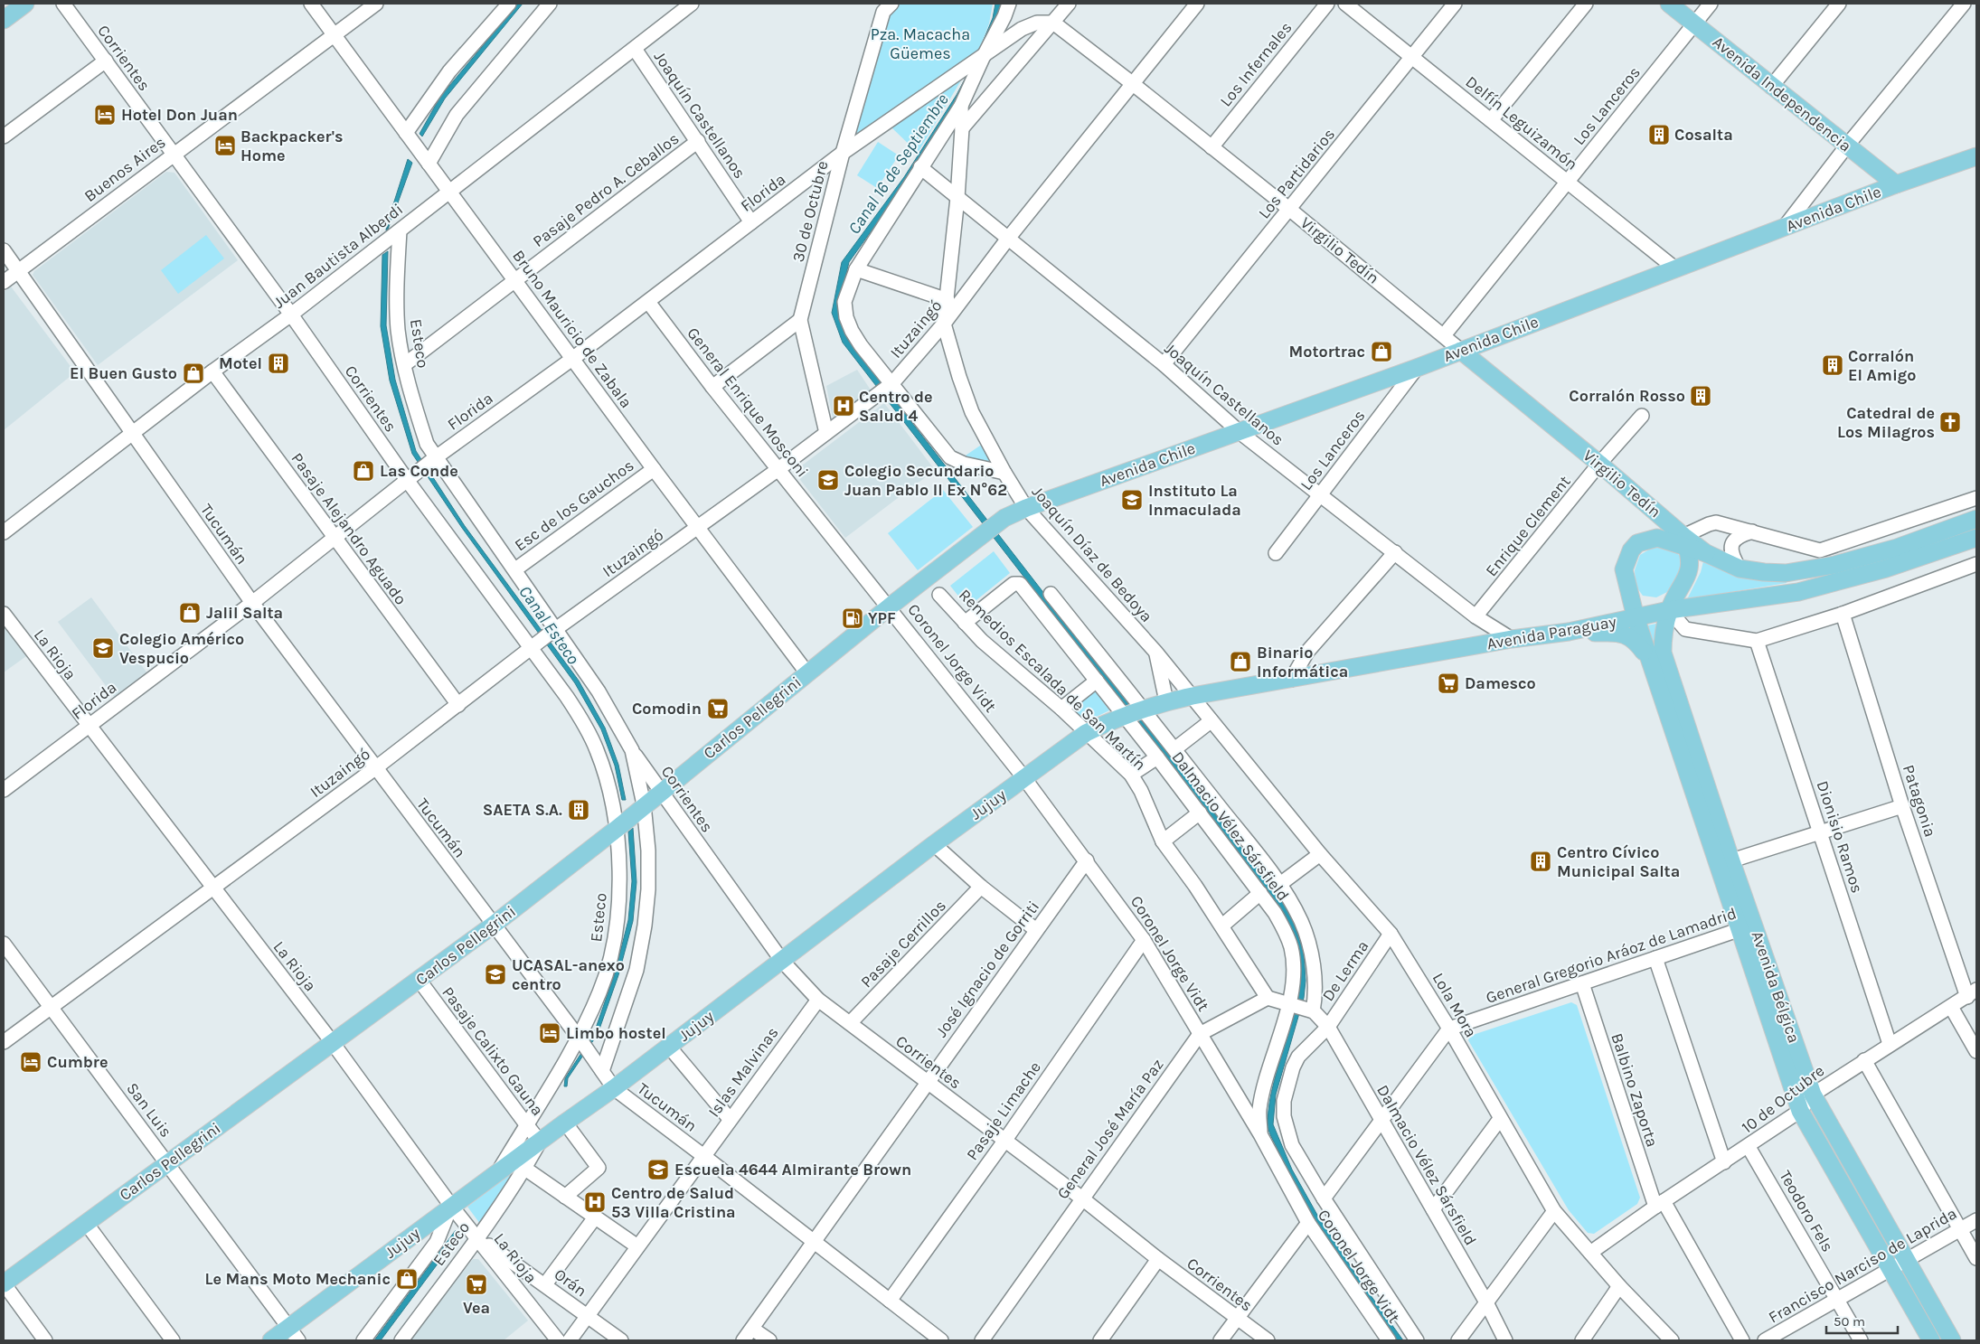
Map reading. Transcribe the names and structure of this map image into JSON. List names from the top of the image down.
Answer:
{
  "streets": {
    "main road": [
      "Avenida Independencia",
      "Avenida Chile",
      "Virgilio Tedín",
      "Avenida Paraguay",
      "Carlos Pellegrini",
      "Jujuy",
      "Avenida Bélgica"
    ],
    "street": [
      "Corrientes",
      "Los Infernales",
      "Los Lanceros",
      "Joaquín Castellanos",
      "Delfín Leguizamón",
      "Buenos Aires",
      "Los Partidarios",
      "Pasaje Pedro A. Ceballos",
      "Florida",
      "30 de Octubre",
      "Juan Bautista Alberdi",
      "Bruno Mauricio de Zabala",
      "Ituzaingó",
      "Esteco",
      "General Enrique Mosconi",
      "Esc de los Gauchos",
      "Enrique Clement",
      "Pasaje Alejandro Aguado",
      "Tucumán",
      "Joaquín Díaz de Bedoya",
      "La Rioja",
      "Coronel Jorge Vidt",
      "Remedios Escalada de San Martín",
      "Patagonia",
      "Dalmacio Vélez Sársfield",
      "Dionisio Ramos",
      "Pasaje Cerrillos",
      "General Gregorio Aráoz de Lamadrid",
      "José Ignacio de Gorriti",
      "De Lerma",
      "Lola Mora",
      "Pasaje Calixto Gauna",
      "Islas Malvinas",
      "Balbino Zaporta",
      "10 de Octubre",
      "San Luis",
      "Pasaje Limache",
      "General José María Paz",
      "Teodoro Fels",
      "Francisco Narciso de Laprida",
      "Orán"
    ]
  },
  "crossings": [
    ["Corrientes", "Buenos Aires"],
    ["Corrientes", "Florida"],
    ["Corrientes", "Juan Bautista Alberdi"],
    ["Corrientes", "Ituzaingó"],
    ["Corrientes", "Esteco"],
    ["Corrientes", "Esc de los Gauchos"],
    ["Corrientes", "Carlos Pellegrini"],
    ["Corrientes", "Jujuy"],
    ["Corrientes", "Pasaje Cerrillos"],
    ["Corrientes", "José Ignacio de Gorriti"],
    ["Corrientes", "Islas Malvinas"],
    ["Corrientes", "Pasaje Limache"],
    ["Corrientes", "General José María Paz"],
    ["Los Infernales", "Virgilio Tedín"],
    ["Avenida Independencia", "Los Lanceros"],
    ["Avenida Independencia", "Avenida Chile"],
    ["Los Lanceros", "Joaquín Castellanos"],
    ["Los Lanceros", "Delfín Leguizamón"],
    ["Los Lanceros", "Avenida Chile"],
    ["Los Lanceros", "Virgilio Tedín"],
    ["Joaquín Castellanos", "Los Partidarios"],
    ["Joaquín Castellanos", "Pasaje Pedro A. Ceballos"],
    ["Joaquín Castellanos", "Florida"],
    ["Joaquín Castellanos", "Avenida Chile"],
    ["Joaquín Castellanos", "Juan Bautista Alberdi"],
    ["Joaquín Castellanos", "Ituzaingó"],
    ["Joaquín Castellanos", "Enrique Clement"],
    ["Joaquín Castellanos", "Avenida Paraguay"],
    ["Delfín Leguizamón", "Los Partidarios"],
    ["Delfín Leguizamón", "Avenida Chile"],
    ["Buenos Aires", "Bruno Mauricio de Zabala"],
    ["Buenos Aires", "Tucumán"],
    ["Los Partidarios", "Virgilio Tedín"],
    ["Pasaje Pedro A. Ceballos", "Bruno Mauricio de Zabala"],
    ["Pasaje Pedro A. Ceballos", "Esteco"],
    ["Florida", "30 de Octubre"],
    ["Florida", "Bruno Mauricio de Zabala"],
    ["Florida", "Esteco"],
    ["Florida", "General Enrique Mosconi"],
    ["Florida", "Pasaje Alejandro Aguado"],
    ["Florida", "Tucumán"],
    ["Florida", "La Rioja"],
    ["Avenida Chile", "Virgilio Tedín"],
    ["Avenida Chile", "Joaquín Díaz de Bedoya"],
    ["Avenida Chile", "Carlos Pellegrini"],
    ["30 de Octubre", "Ituzaingó"],
    ["Virgilio Tedín", "Ituzaingó"],
    ["Virgilio Tedín", "Enrique Clement"],
    ["Virgilio Tedín", "Avenida Paraguay"],
    ["Virgilio Tedín", "Avenida Bélgica"],
    ["Juan Bautista Alberdi", "Bruno Mauricio de Zabala"],
    ["Juan Bautista Alberdi", "Esteco"],
    ["Juan Bautista Alberdi", "Pasaje Alejandro Aguado"],
    ["Juan Bautista Alberdi", "Tucumán"],
    ["Bruno Mauricio de Zabala", "Ituzaingó"],
    ["Bruno Mauricio de Zabala", "Esc de los Gauchos"],
    ["Bruno Mauricio de Zabala", "Carlos Pellegrini"],
    ["Ituzaingó", "General Enrique Mosconi"],
    ["Ituzaingó", "Pasaje Alejandro Aguado"],
    ["Ituzaingó", "Tucumán"],
    ["Ituzaingó", "Joaquín Díaz de Bedoya"],
    ["Ituzaingó", "La Rioja"],
    ["Ituzaingó", "San Luis"],
    ["Esteco", "Tucumán"],
    ["Esteco", "La Rioja"],
    ["Esteco", "Carlos Pellegrini"],
    ["Esteco", "Jujuy"],
    ["Esteco", "Pasaje Calixto Gauna"],
    ["Esteco", "Orán"],
    ["General Enrique Mosconi", "Coronel Jorge Vidt"],
    ["General Enrique Mosconi", "Carlos Pellegrini"],
    ["Tucumán", "Carlos Pellegrini"],
    ["Tucumán", "Jujuy"],
    ["Tucumán", "José Ignacio de Gorriti"],
    ["Tucumán", "Islas Malvinas"],
    ["Tucumán", "Pasaje Limache"],
    ["Joaquín Díaz de Bedoya", "Avenida Paraguay"],
    ["Joaquín Díaz de Bedoya", "Lola Mora"],
    ["Avenida Paraguay", "Jujuy"],
    ["Avenida Paraguay", "Dalmacio Vélez Sársfield"],
    ["Avenida Paraguay", "Avenida Bélgica"],
    ["Avenida Paraguay", "Lola Mora"],
    ["La Rioja", "Carlos Pellegrini"],
    ["La Rioja", "Jujuy"],
    ["La Rioja", "Orán"],
    ["Coronel Jorge Vidt", "Carlos Pellegrini"],
    ["Coronel Jorge Vidt", "Jujuy"],
    ["Coronel Jorge Vidt", "Dalmacio Vélez Sársfield"],
    ["Coronel Jorge Vidt", "José Ignacio de Gorriti"],
    ["Coronel Jorge Vidt", "Pasaje Limache"],
    ["Coronel Jorge Vidt", "General José María Paz"],
    ["Remedios Escalada de San Martín", "Jujuy"],
    ["Remedios Escalada de San Martín", "Dalmacio Vélez Sársfield"],
    ["Remedios Escalada de San Martín", "General José María Paz"],
    ["Carlos Pellegrini", "Pasaje Calixto Gauna"],
    ["Carlos Pellegrini", "San Luis"],
    ["Patagonia", "10 de Octubre"],
    ["Jujuy", "Dalmacio Vélez Sársfield"],
    ["Jujuy", "Pasaje Calixto Gauna"],
    ["Jujuy", "San Luis"],
    ["Dalmacio Vélez Sársfield", "De Lerma"],
    ["Dionisio Ramos", "10 de Octubre"],
    ["General Gregorio Aráoz de Lamadrid", "Avenida Bélgica"],
    ["General Gregorio Aráoz de Lamadrid", "Lola Mora"],
    ["General Gregorio Aráoz de Lamadrid", "Balbino Zaporta"],
    ["De Lerma", "Lola Mora"],
    ["Avenida Bélgica", "10 de Octubre"],
    ["Avenida Bélgica", "Francisco Narciso de Laprida"],
    ["Lola Mora", "10 de Octubre"],
    ["Islas Malvinas", "Orán"],
    ["Balbino Zaporta", "10 de Octubre"],
    ["10 de Octubre", "Teodoro Fels"],
    ["Teodoro Fels", "Francisco Narciso de Laprida"]
  ],
  "water": ["Canal 16 de Septiembre", "Canal Esteco"],
  "parks": ["Pza. Macacha Güemes"],
  "places": {
    "hotel": [
      "Hotel Don Juan",
      "Backpacker's Home",
      "Limbo hostel",
      "Cumbre"
    ],
    "building": [
      "Cosalta",
      "Motel",
      "Corralón El Amigo",
      "Corralón Rosso",
      "SAETA S.A.",
      "Centro Cívico Municipal Salta"
    ],
    "shop": [
      "Motortrac",
      "El Buen Gusto",
      "Las Conde",
      "Jalil Salta",
      "Binario Informática",
      "Le Mans Moto Mechanic"
    ],
    "hospital": ["Centro de Salud 4", "Centro de Salud 53 Villa Cristina"],
    "church": ["Catedral de Los Milagros"],
    "school or university": [
      "Colegio Secundario Juan Pablo II Ex N°62",
      "Instituto La Inmaculada",
      "Colegio Américo Vespucio",
      "UCASAL-anexo centro",
      "Escuela 4644 Almirante Brown"
    ],
    "fuel station": ["YPF"],
    "supermarket": ["Damesco", "Comodin", "Vea"]
  },
  "scale_bar": "50 m"
}
